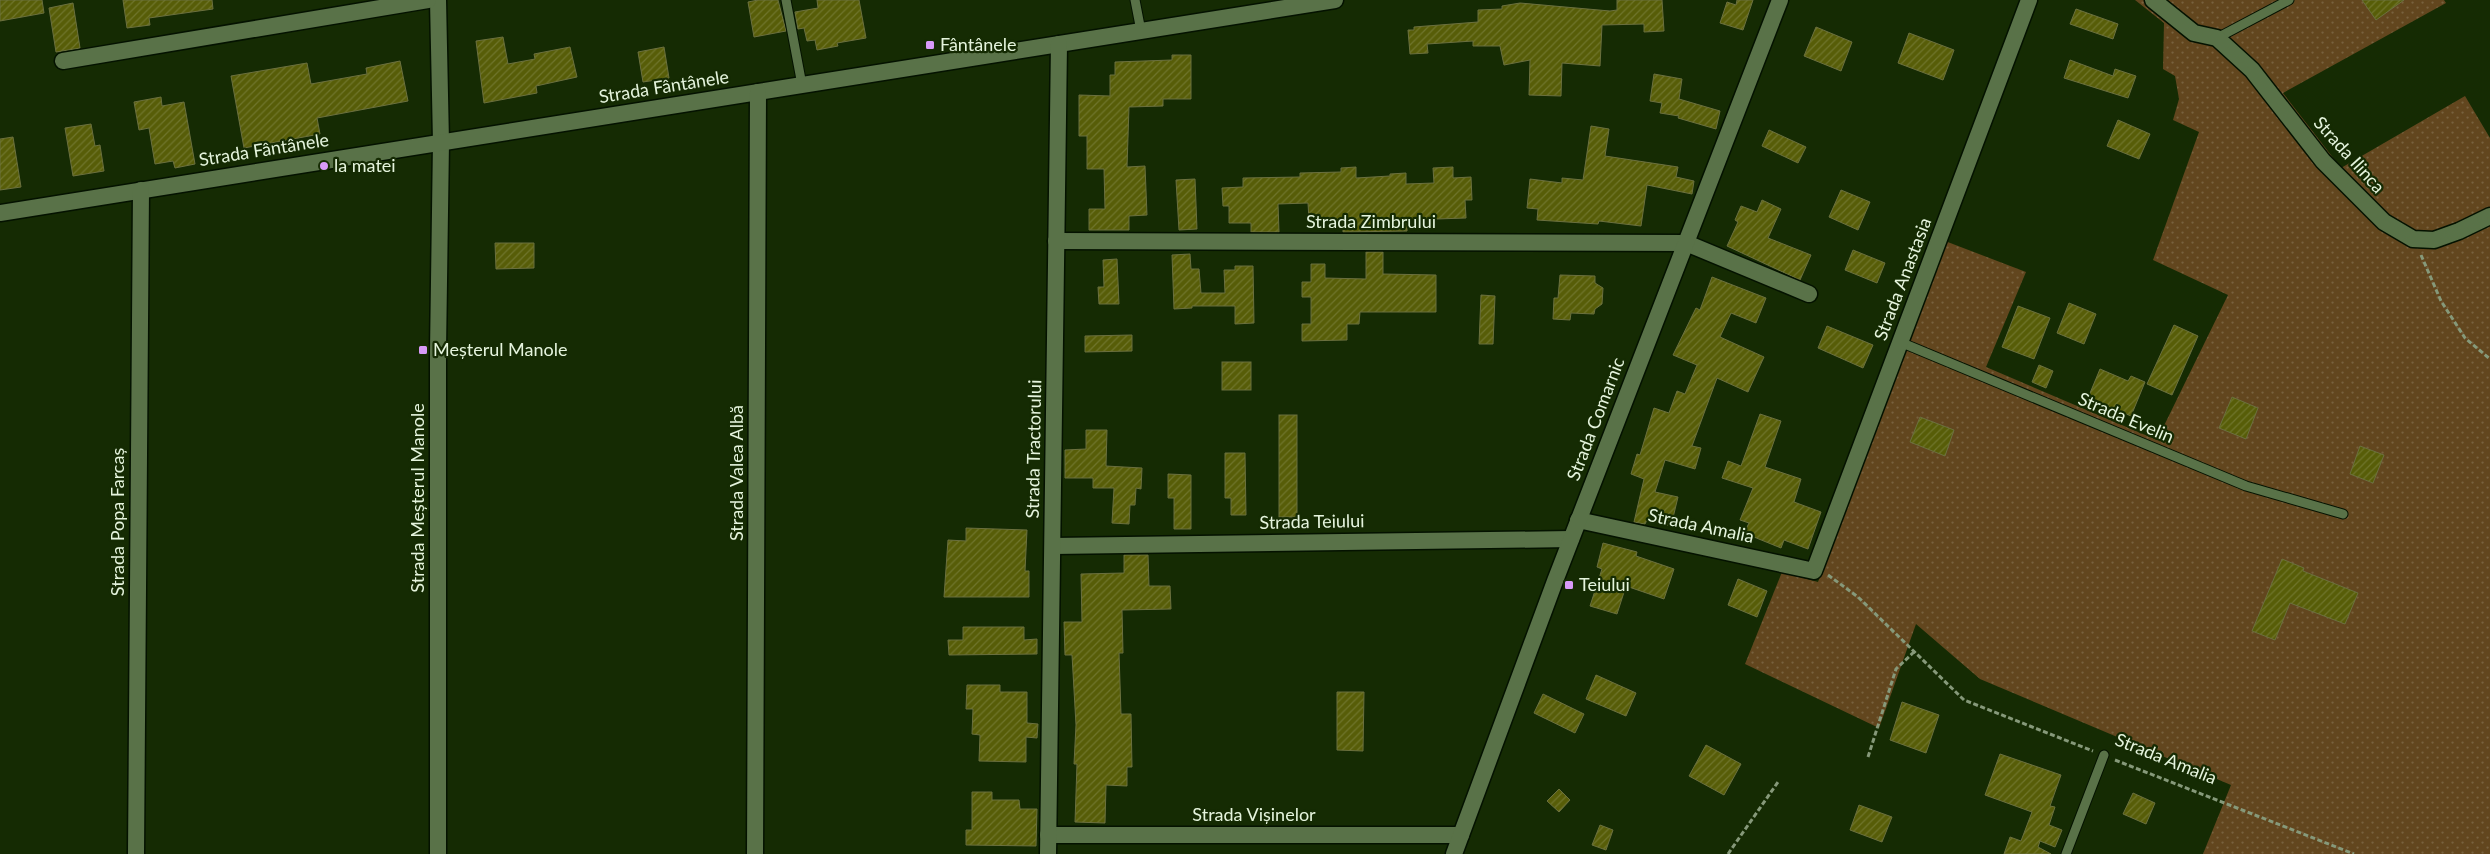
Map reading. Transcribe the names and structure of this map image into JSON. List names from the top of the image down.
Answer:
{
  "streets": {
    "street": [
      "Strada Fântânele",
      "Strada Ilinca",
      "Strada Zimbrului",
      "Strada Anastasia",
      "Strada Comarnic",
      "Strada Tractorului",
      "Strada Valea Albă",
      "Strada Meșterul Manole",
      "Strada Popa Farcaș",
      "Strada Teiului",
      "Strada Amalia",
      "Strada Vișinelor"
    ],
    "lane": ["Strada Evelin"]
  },
  "crossings": [
    ["Strada Fântânele", "Strada Tractorului"],
    ["Strada Fântânele", "Strada Valea Albă"],
    ["Strada Fântânele", "Strada Meșterul Manole"],
    ["Strada Fântânele", "Strada Popa Farcaș"],
    ["Strada Zimbrului", "Strada Comarnic"],
    ["Strada Zimbrului", "Strada Tractorului"],
    ["Strada Anastasia", "Strada Evelin"],
    ["Strada Anastasia", "Strada Amalia"],
    ["Strada Comarnic", "Strada Teiului"],
    ["Strada Comarnic", "Strada Amalia"],
    ["Strada Comarnic", "Strada Vișinelor"],
    ["Strada Tractorului", "Strada Teiului"],
    ["Strada Tractorului", "Strada Vișinelor"]
  ],
  "places": {
    "transit": ["Fântânele", "Meșterul Manole", "Teiului"],
    "other": ["la matei"]
  }
}
